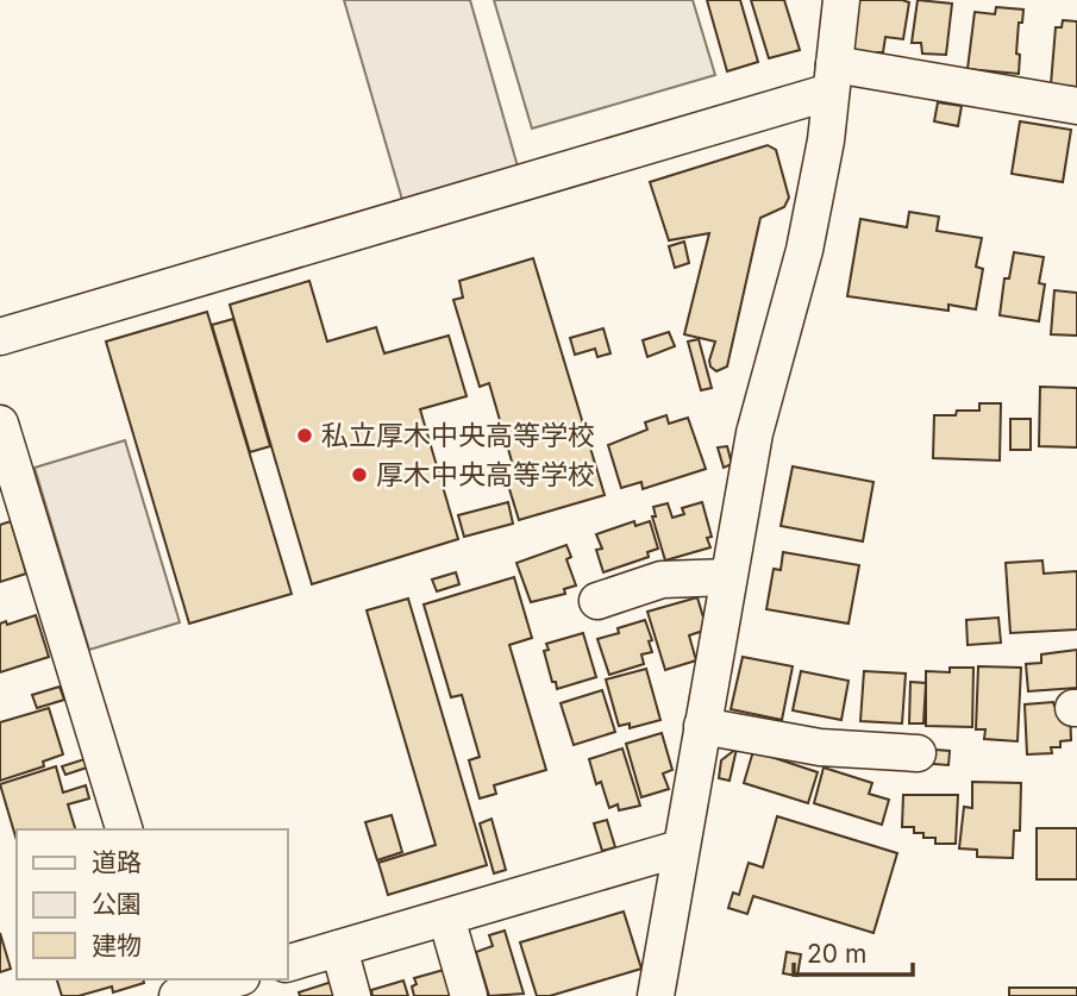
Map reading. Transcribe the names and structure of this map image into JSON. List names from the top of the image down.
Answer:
{
  "places": ["私立厚木中央高等学校", "厚木中央高等学校"],
  "legend": ["道路", "公園", "建物"],
  "scale_bar": "20 m"
}
